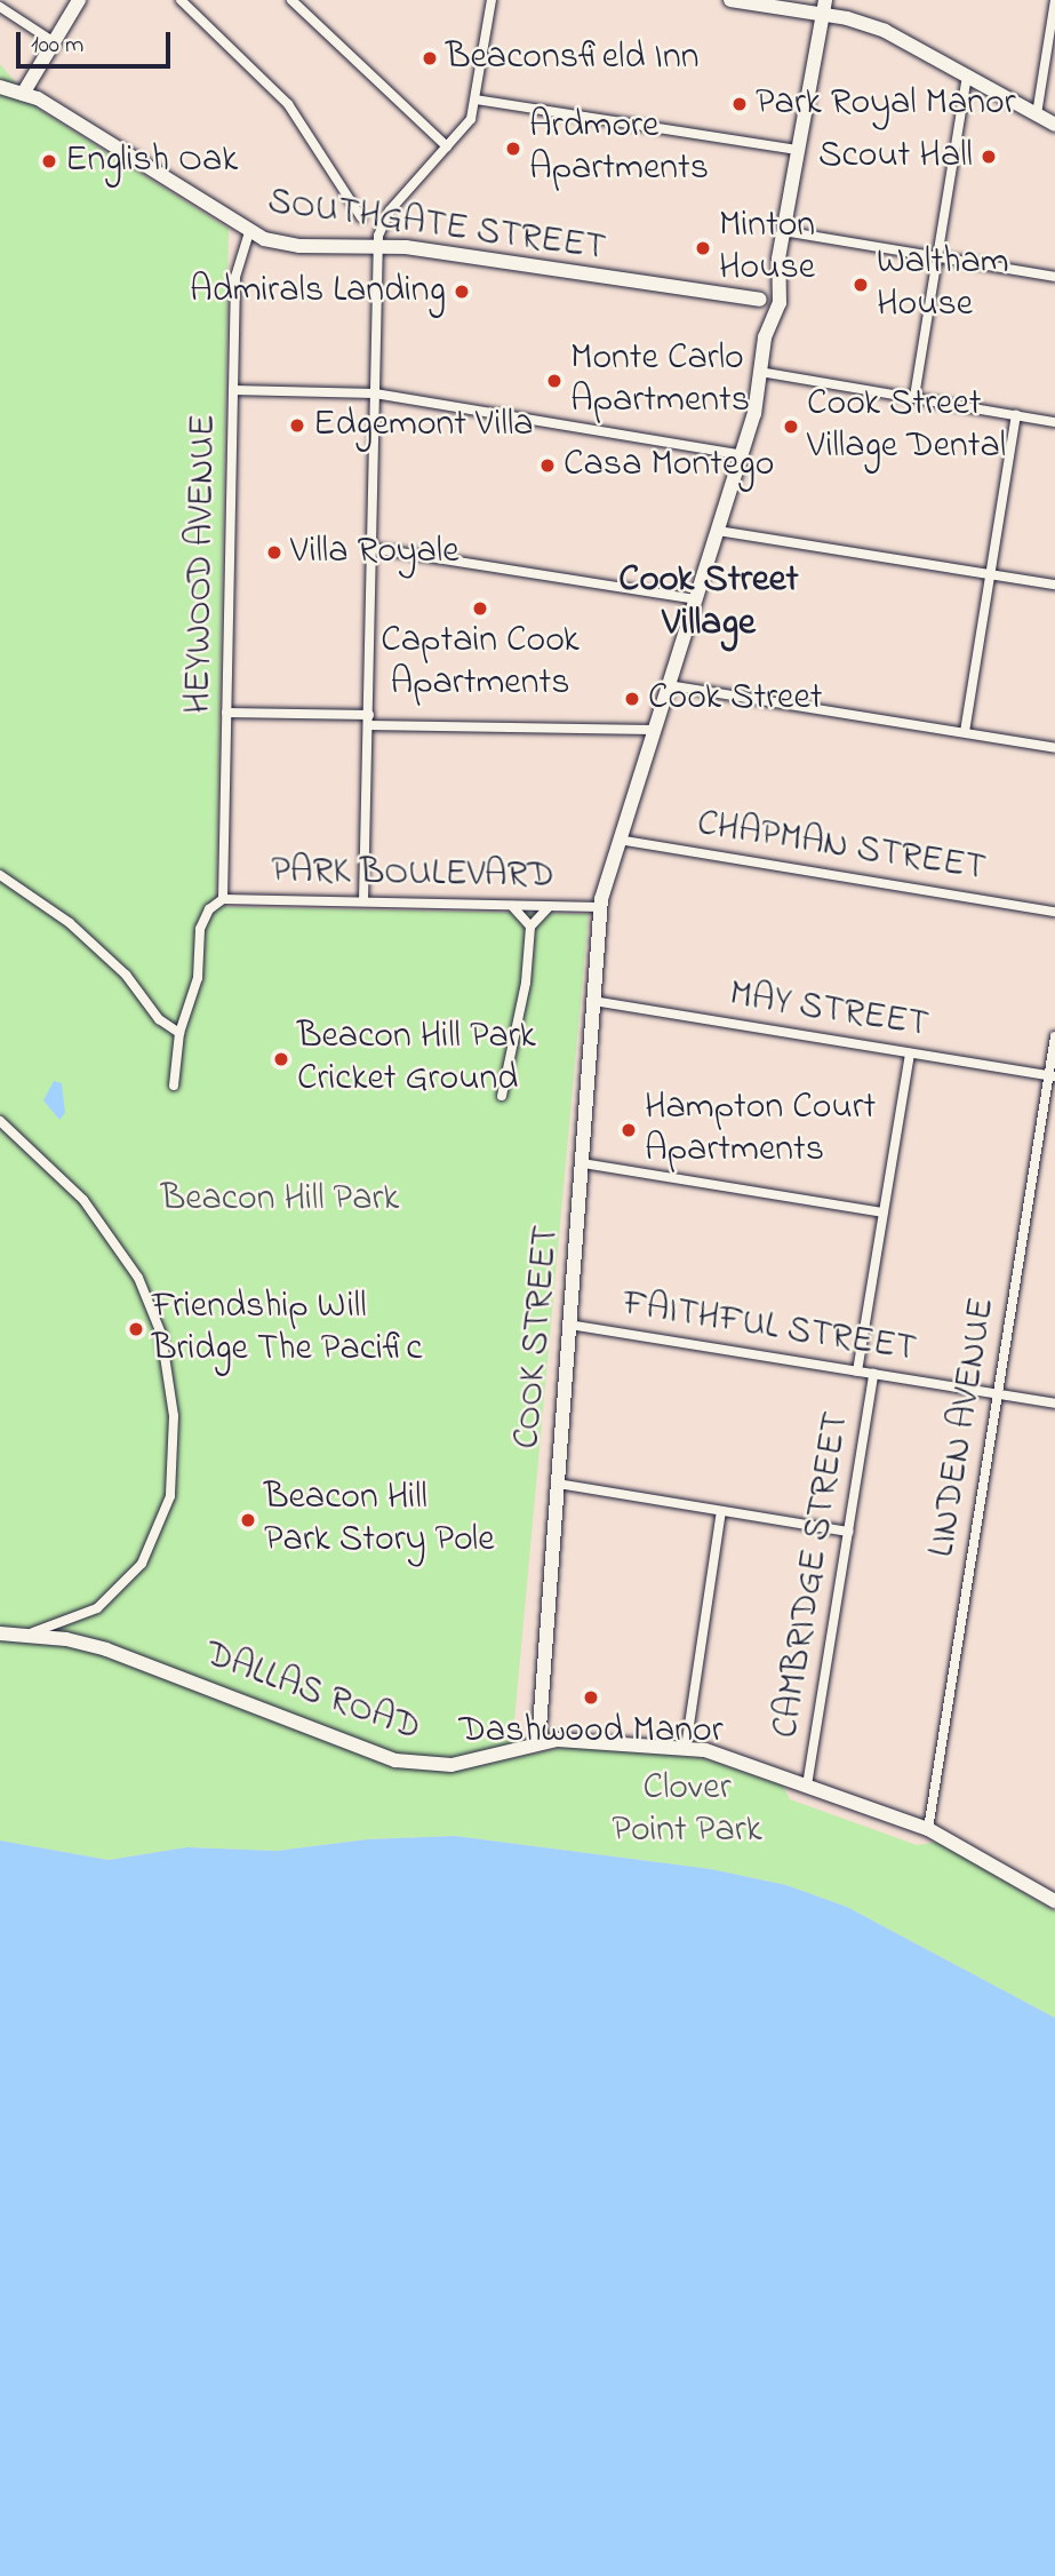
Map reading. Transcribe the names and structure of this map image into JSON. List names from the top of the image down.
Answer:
{
  "streets": {
    "main road": ["SOUTHGATE STREET", "COOK STREET", "DALLAS ROAD"],
    "street": [
      "HEYWOOD AVENUE",
      "CHAPMAN STREET",
      "PARK BOULEVARD",
      "MAY STREET",
      "FAITHFUL STREET",
      "LINDEN AVENUE",
      "CAMBRIDGE STREET"
    ]
  },
  "crossings": [
    ["SOUTHGATE STREET", "HEYWOOD AVENUE"],
    ["SOUTHGATE STREET", "COOK STREET"],
    ["HEYWOOD AVENUE", "PARK BOULEVARD"],
    ["CHAPMAN STREET", "COOK STREET"],
    ["PARK BOULEVARD", "COOK STREET"],
    ["MAY STREET", "COOK STREET"],
    ["MAY STREET", "LINDEN AVENUE"],
    ["MAY STREET", "CAMBRIDGE STREET"],
    ["FAITHFUL STREET", "COOK STREET"],
    ["FAITHFUL STREET", "LINDEN AVENUE"],
    ["FAITHFUL STREET", "CAMBRIDGE STREET"],
    ["COOK STREET", "DALLAS ROAD"],
    ["LINDEN AVENUE", "DALLAS ROAD"],
    ["CAMBRIDGE STREET", "DALLAS ROAD"]
  ],
  "districts": ["Cook Street Village"],
  "parks": ["Beacon Hill Park", "Clover Point Park"],
  "places": [
    "Beaconsfield Inn",
    "Park Royal Manor",
    "Ardmore Apartments",
    "Scout Hall",
    "English Oak",
    "Minton House",
    "Waltham House",
    "Admirals Landing",
    "Monte Carlo Apartments",
    "Edgemont Villa",
    "Cook Street Village Dental",
    "Casa Montego",
    "Villa Royale",
    "Captain Cook Apartments",
    "Cook Street",
    "Beacon Hill Park Cricket Ground",
    "Hampton Court Apartments",
    "Friendship Will Bridge The Pacific",
    "Beacon Hill Park Story Pole",
    "Dashwood Manor"
  ],
  "scale_bar": "100 m"
}
